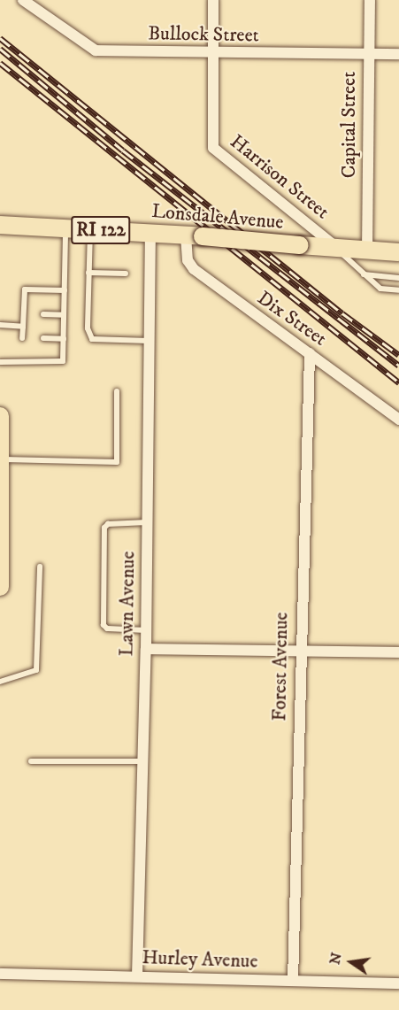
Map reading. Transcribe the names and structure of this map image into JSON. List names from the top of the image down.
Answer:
{
  "streets": {
    "main road": ["Lonsdale Avenue", "RI 122"],
    "street": [
      "Bullock Street",
      "Capital Street",
      "Harrison Street",
      "Dix Street",
      "Lawn Avenue",
      "Forest Avenue",
      "Hurley Avenue"
    ]
  },
  "crossings": [
    ["Bullock Street", "Capital Street"],
    ["Bullock Street", "Harrison Street"],
    ["Capital Street", "Lonsdale Avenue"],
    ["Harrison Street", "Lonsdale Avenue"],
    ["Lonsdale Avenue", "Dix Street"],
    ["Lonsdale Avenue", "Lawn Avenue"],
    ["Dix Street", "Forest Avenue"],
    ["Lawn Avenue", "Hurley Avenue"],
    ["Forest Avenue", "Hurley Avenue"]
  ],
  "north": "left"
}
